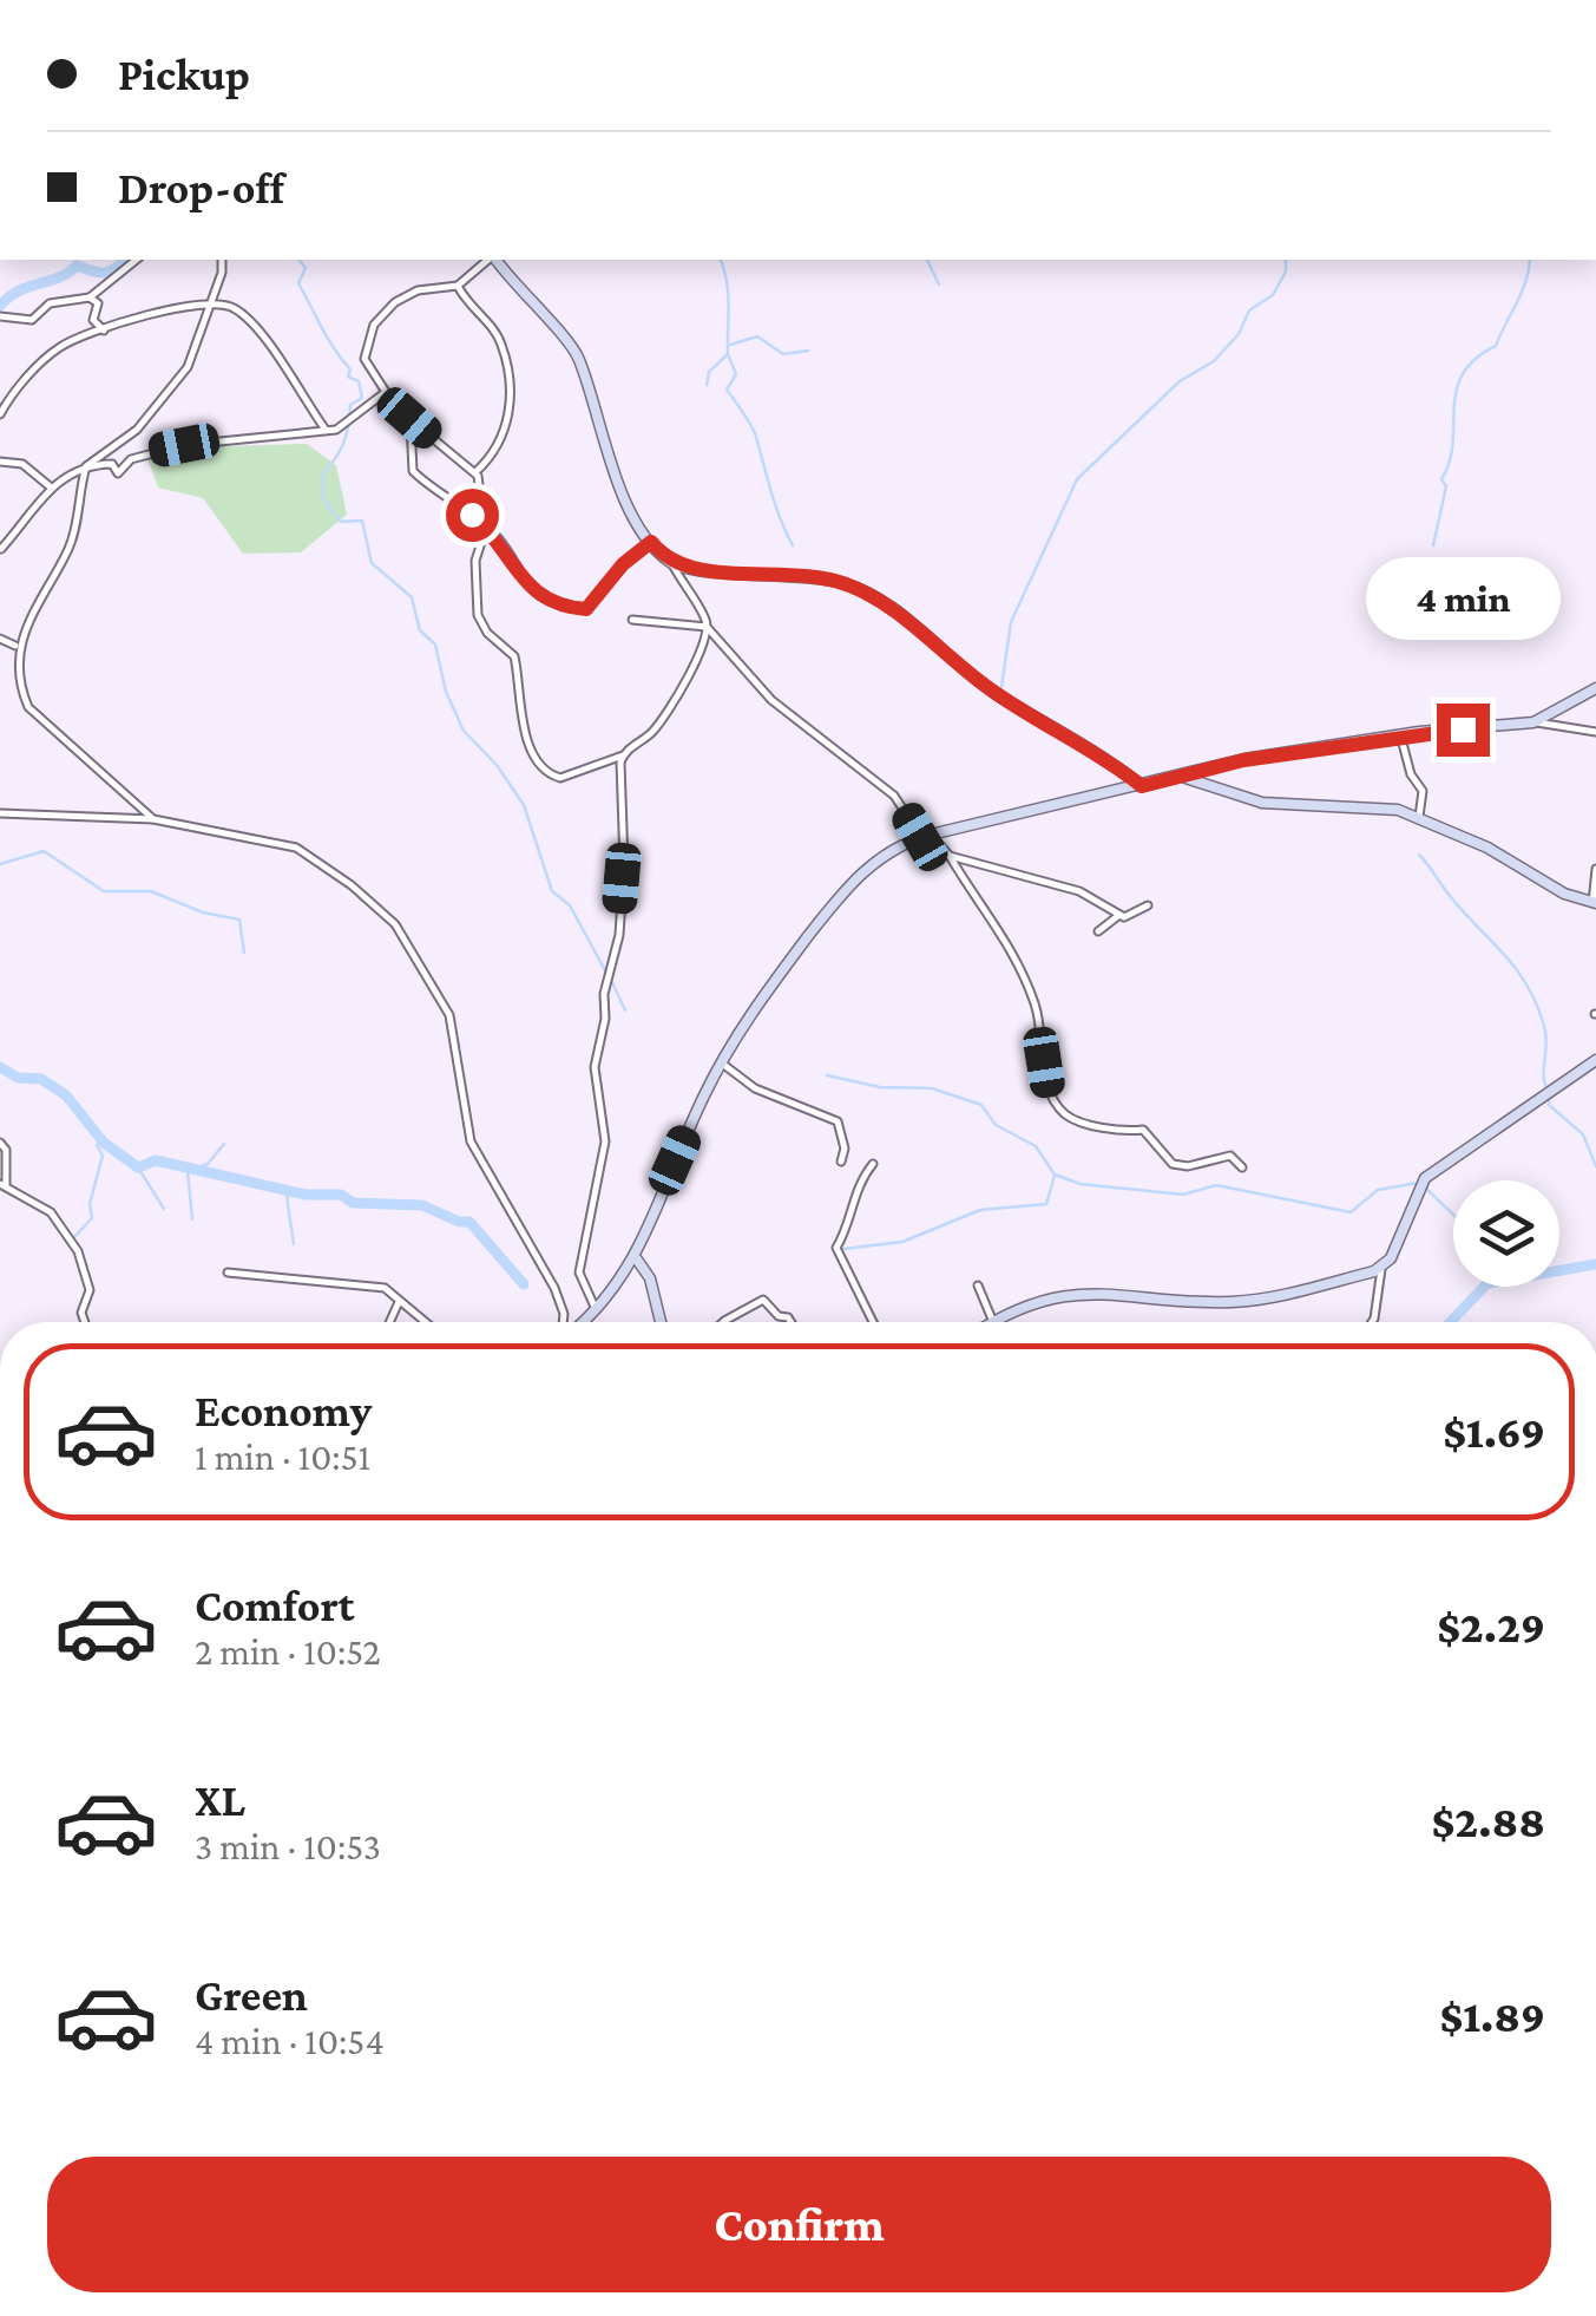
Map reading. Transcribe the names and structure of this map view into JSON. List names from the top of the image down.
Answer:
{
  "page": {
    "banner": ["Pickup", "Drop-off"],
    "bubble": "4 min",
    "list": [
      {
        "name": "Economy",
        "note": "1 min · 10:51",
        "value": "$1.69"
      },
      {
        "name": "Comfort",
        "note": "2 min · 10:52",
        "value": "$2.29"
      },
      {
        "name": "XL",
        "note": "3 min · 10:53",
        "value": "$2.88"
      },
      {
        "name": "Green",
        "note": "4 min · 10:54",
        "value": "$1.89"
      }
    ],
    "buttons": "Confirm"
  }
}
